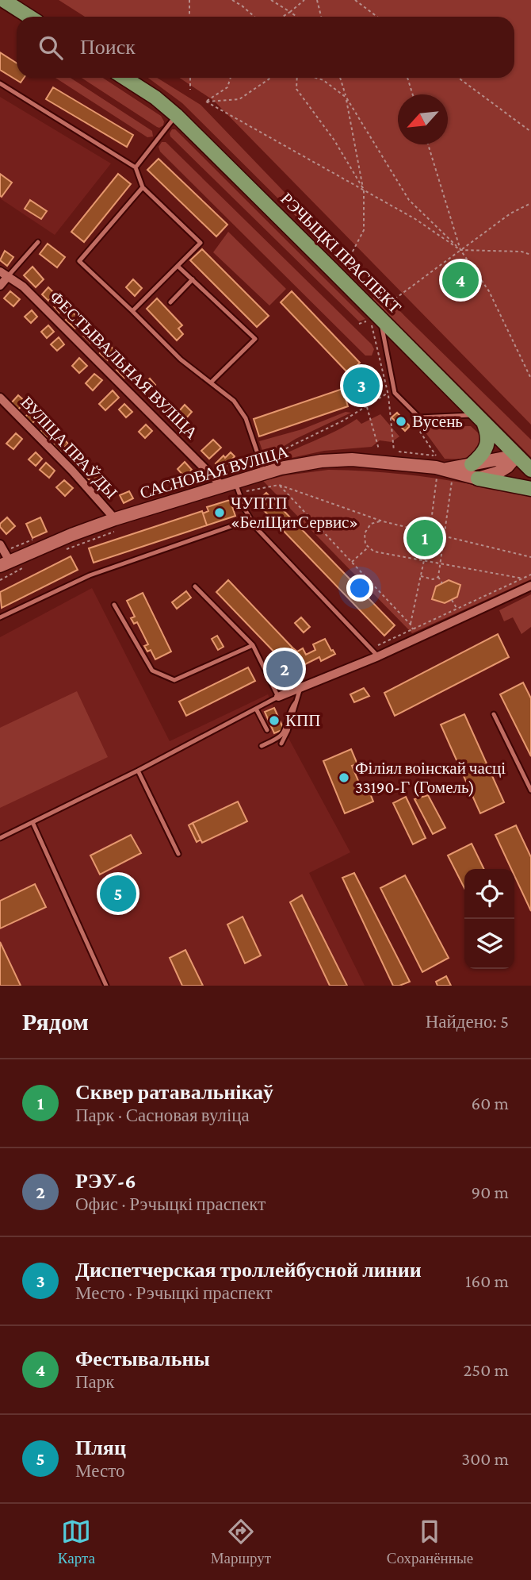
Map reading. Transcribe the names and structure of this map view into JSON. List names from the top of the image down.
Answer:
{
  "streets": {
    "main road": ["РЭЧЫЦКІ ПРАСПЕКТ", "САСНОВАЯ ВУЛІЦА"],
    "street": ["ФЕСТЫВАЛЬНАЯ ВУЛІЦА", "ВУЛІЦА ПРАЎДЫ"]
  },
  "crossings": [
    ["РЭЧЫЦКІ ПРАСПЕКТ", "САСНОВАЯ ВУЛІЦА"],
    ["ФЕСТЫВАЛЬНАЯ ВУЛІЦА", "САСНОВАЯ ВУЛІЦА"],
    ["ВУЛІЦА ПРАЎДЫ", "САСНОВАЯ ВУЛІЦА"]
  ],
  "places": [
    "Вусень",
    "ЧУПТП «БелЩитСервис»",
    "КПП",
    "Філіял воінскай часці 33190-Г (Гомель)"
  ],
  "north": "bottom left",
  "page": {
    "search": "Поиск",
    "pins": [
      "4",
      "3",
      "1",
      "2",
      "5"
    ],
    "heading": ["Рядом", "Найдено: 5"],
    "list": [
      {
        "mark": "1",
        "name": "Сквер ратавальнікаў",
        "note": "Парк · Сасновая вуліца",
        "value": "60 m"
      },
      {
        "mark": "2",
        "name": "РЭУ-6",
        "note": "Офис · Рэчыцкі праспект",
        "value": "90 m"
      },
      {
        "mark": "3",
        "name": "Диспетчерская троллейбусной линии",
        "note": "Место · Рэчыцкі праспект",
        "value": "160 m"
      },
      {
        "mark": "4",
        "name": "Фестывальны",
        "note": "Парк",
        "value": "250 m"
      },
      {
        "mark": "5",
        "name": "Пляц",
        "note": "Место",
        "value": "300 m"
      }
    ],
    "nav": ["Карта", "Маршрут", "Сохранённые"]
  }
}
